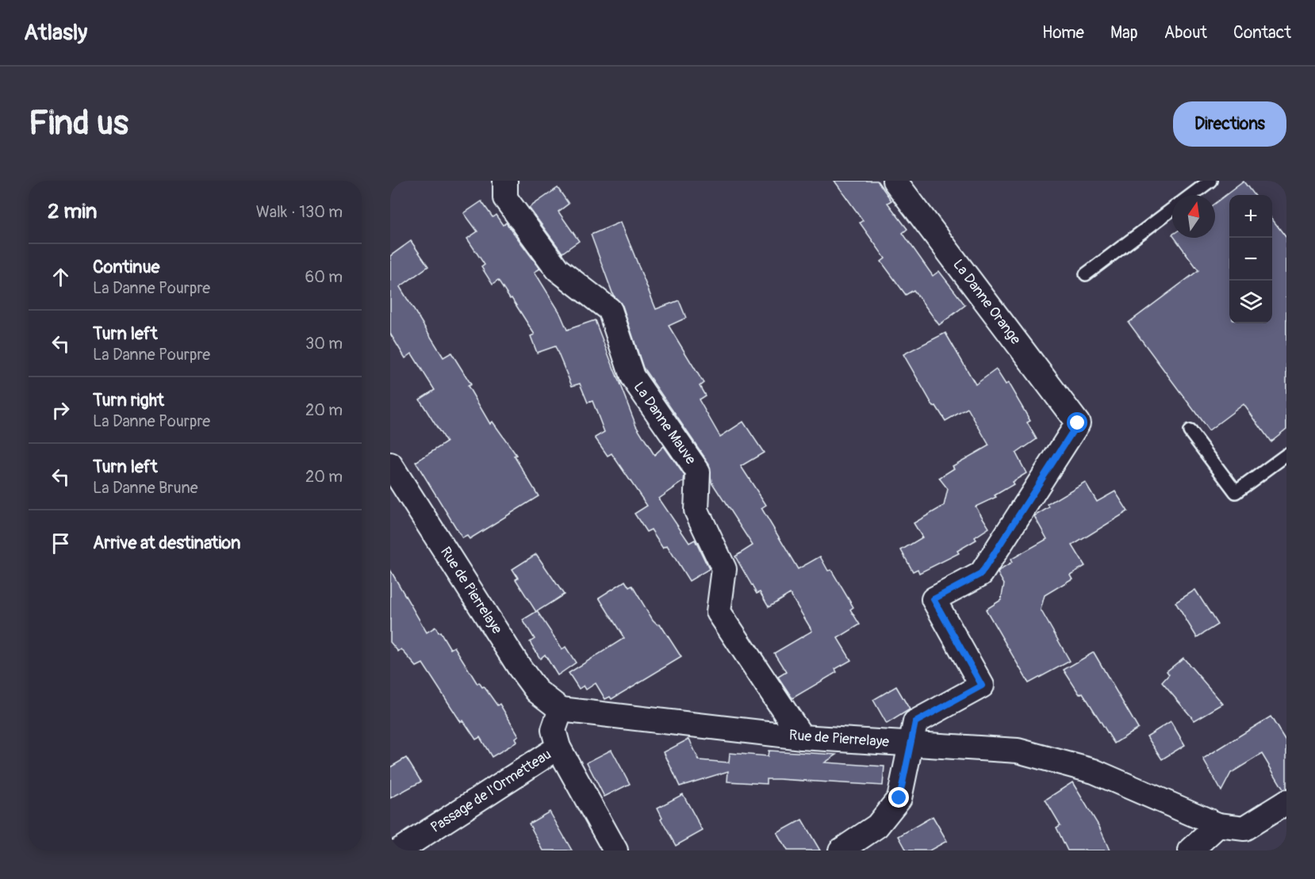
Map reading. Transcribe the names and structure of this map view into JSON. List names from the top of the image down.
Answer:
{
  "streets": {
    "street": [
      "La Danne Orange",
      "La Danne Mauve",
      "Rue de Pierrelaye",
      "Passage de l'Ormetteau"
    ]
  },
  "crossings": [
    ["La Danne Orange", "Rue de Pierrelaye"],
    ["La Danne Mauve", "Rue de Pierrelaye"]
  ],
  "north": "top",
  "page": {
    "header": "Atlasly",
    "nav": [
      "Home",
      "Map",
      "About",
      "Contact"
    ],
    "buttons": "Directions",
    "title": "Find us",
    "heading": ["2 min", "Walk · 130 m"],
    "map_buttons": ["+", "−"],
    "list": [
      ["Continue", "La Danne Pourpre", "60 m"],
      ["Turn left", "La Danne Pourpre", "30 m"],
      ["Turn right", "La Danne Pourpre", "20 m"],
      ["Turn left", "La Danne Brune", "20 m"],
      "Arrive at destination"
    ]
  }
}
